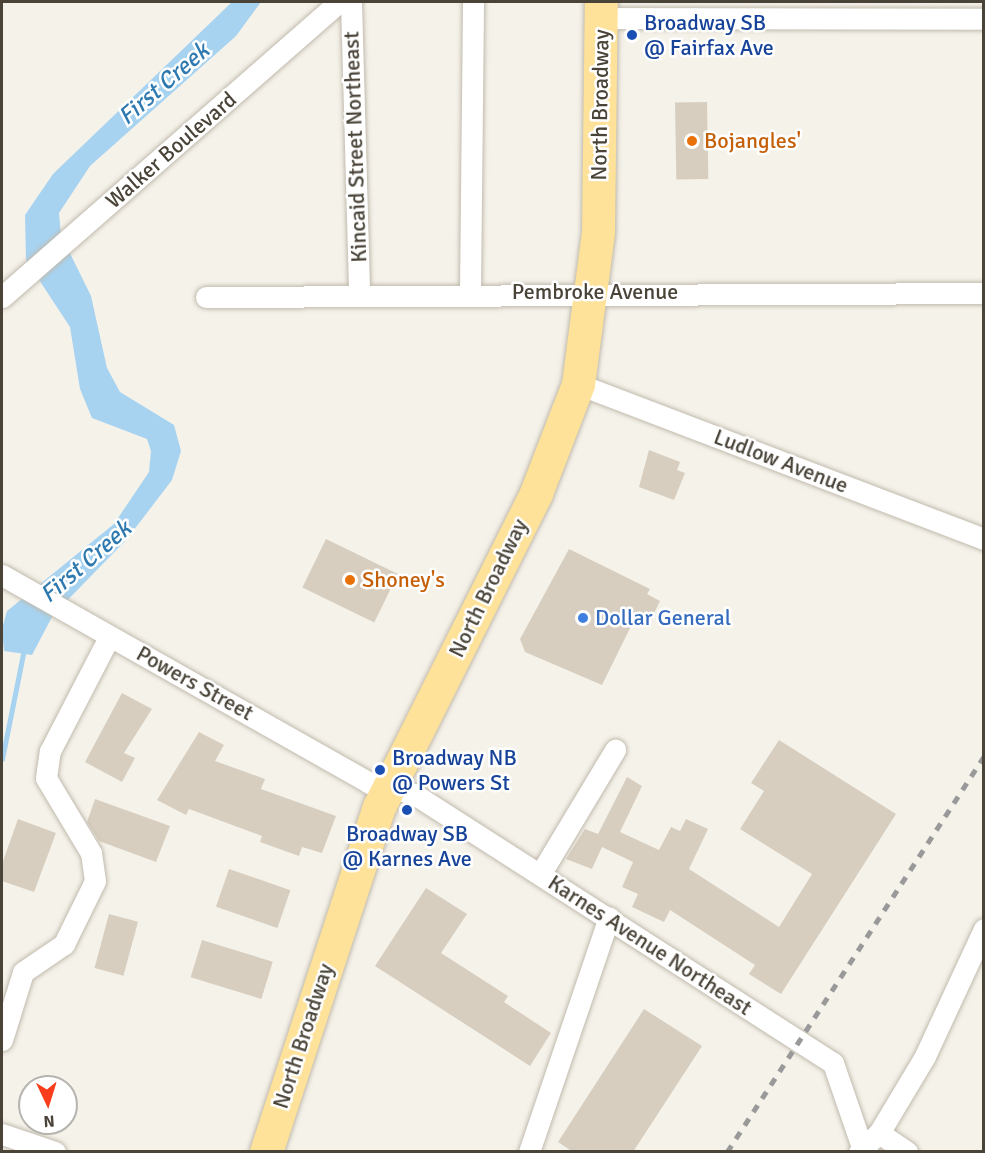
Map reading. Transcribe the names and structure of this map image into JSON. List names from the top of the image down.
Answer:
{
  "streets": {
    "main road": ["North Broadway"],
    "street": [
      "Kincaid Street Northeast",
      "Walker Boulevard",
      "Pembroke Avenue",
      "Ludlow Avenue",
      "Powers Street",
      "Karnes Avenue Northeast"
    ]
  },
  "crossings": [
    ["North Broadway", "Pembroke Avenue"],
    ["North Broadway", "Ludlow Avenue"],
    ["North Broadway", "Powers Street"],
    ["North Broadway", "Karnes Avenue Northeast"],
    ["Kincaid Street Northeast", "Pembroke Avenue"],
    ["Powers Street", "Karnes Avenue Northeast"]
  ],
  "water": ["First Creek"],
  "places": [
    "Broadway SB @ Fairfax Ave",
    "Bojangles'",
    "Shoney's",
    "Dollar General",
    "Broadway NB @ Powers St",
    "Broadway SB @ Karnes Ave"
  ],
  "north": "bottom"
}
